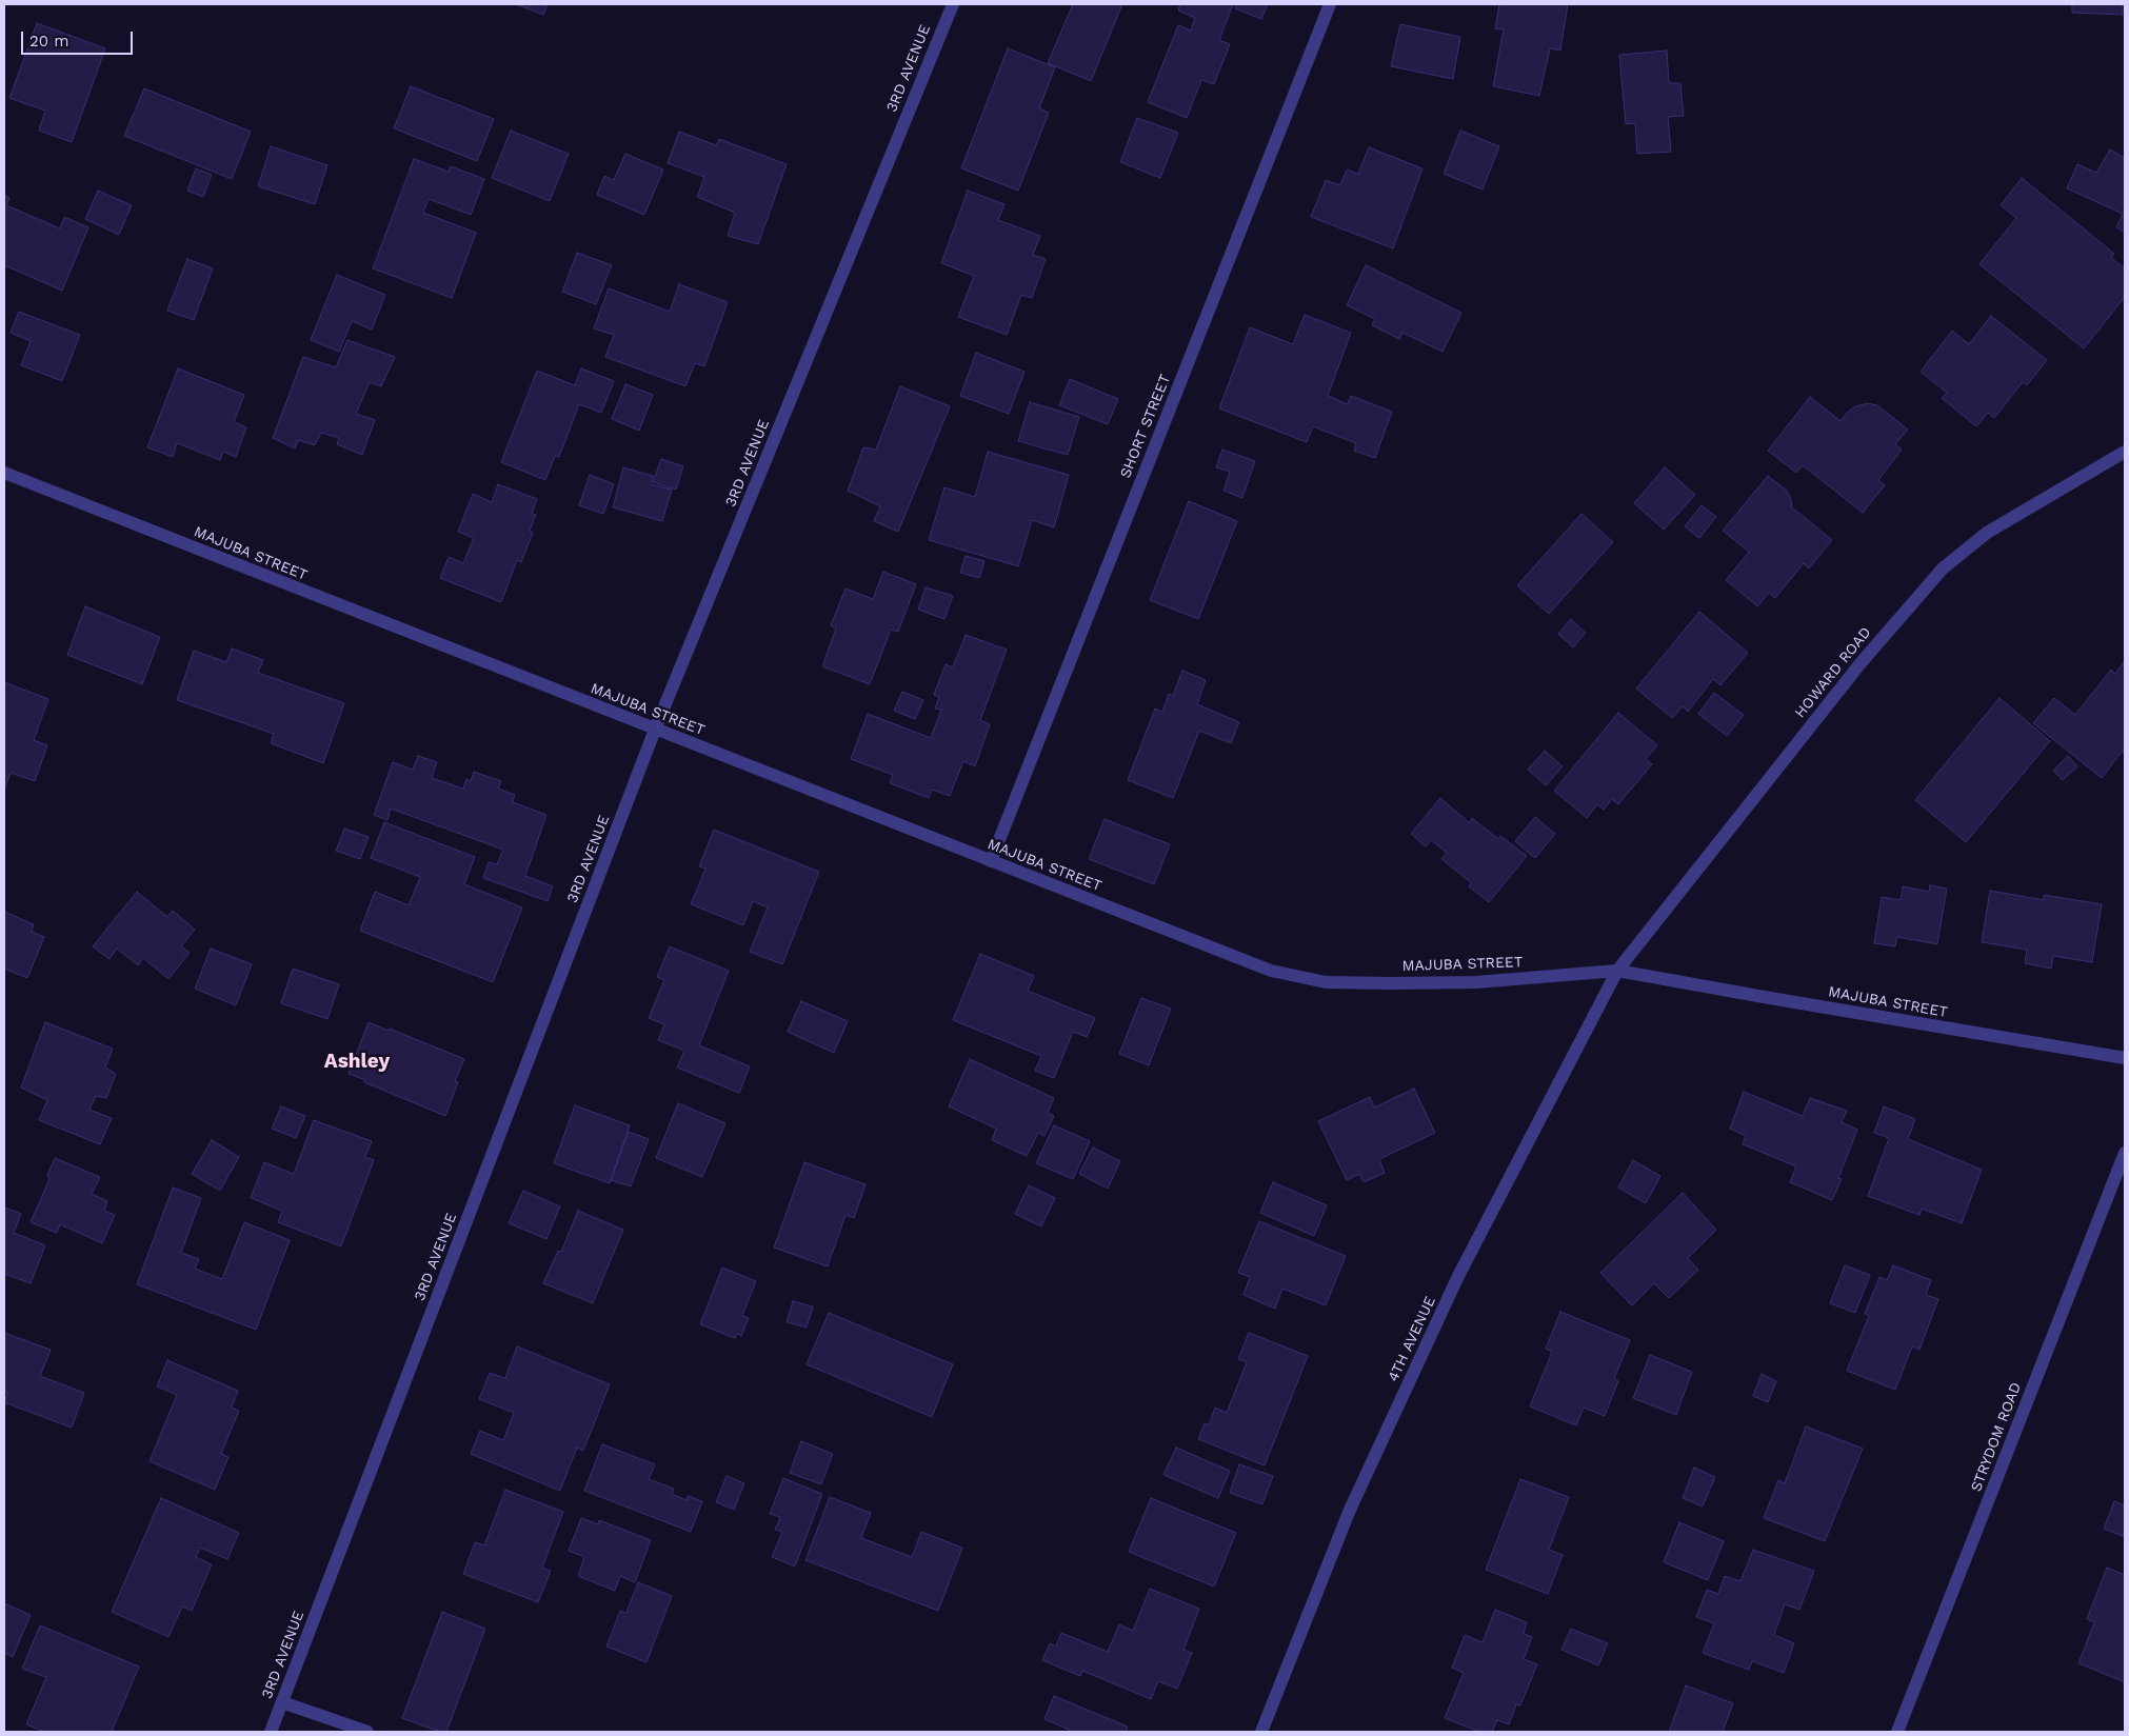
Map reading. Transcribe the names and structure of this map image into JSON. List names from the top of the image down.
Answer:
{
  "streets": {
    "street": [
      "3RD AVENUE",
      "SHORT STREET",
      "MAJUBA STREET",
      "HOWARD ROAD",
      "4TH AVENUE",
      "STRYDOM ROAD"
    ]
  },
  "crossings": [
    ["3RD AVENUE", "MAJUBA STREET"],
    ["SHORT STREET", "MAJUBA STREET"],
    ["MAJUBA STREET", "HOWARD ROAD"],
    ["MAJUBA STREET", "4TH AVENUE"],
    ["HOWARD ROAD", "4TH AVENUE"]
  ],
  "districts": ["Ashley"],
  "scale_bar": "20 m"
}
